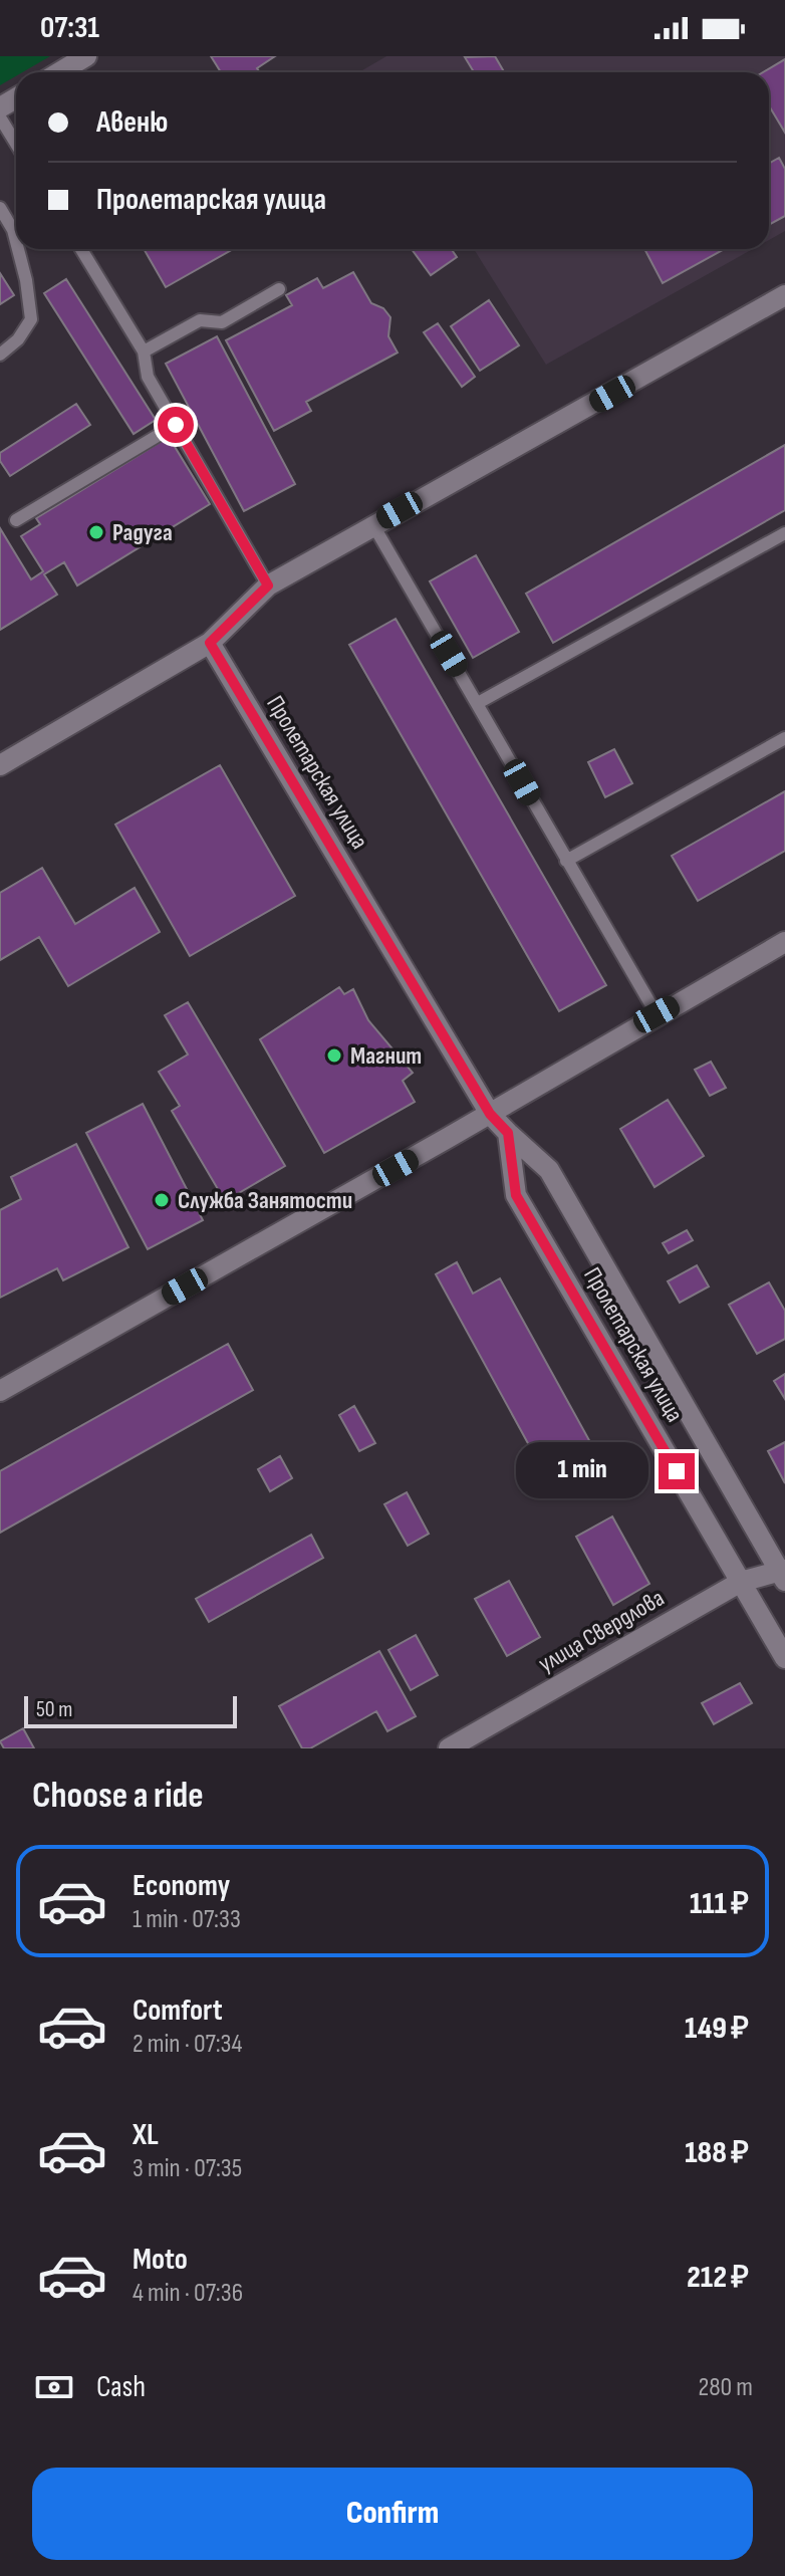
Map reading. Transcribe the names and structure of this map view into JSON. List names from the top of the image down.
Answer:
{
  "streets": {
    "street": ["Пролетарская улица", "улица Свердлова"]
  },
  "crossings": [
    ["Пролетарская улица", "улица Свердлова"]
  ],
  "places": ["Радуга", "Магнит", "Служба Занятости"],
  "scale_bar": "50 m",
  "page": {
    "status": "07:31",
    "banner": ["Авеню", "Пролетарская улица"],
    "bubble": "1 min",
    "scale": "50 m",
    "heading": "Choose a ride",
    "list": [
      {
        "name": "Economy",
        "note": "1 min · 07:33",
        "value": "111 ₽"
      },
      {
        "name": "Comfort",
        "note": "2 min · 07:34",
        "value": "149 ₽"
      },
      {
        "name": "XL",
        "note": "3 min · 07:35",
        "value": "188 ₽"
      },
      {
        "name": "Moto",
        "note": "4 min · 07:36",
        "value": "212 ₽"
      }
    ],
    "pay": ["Cash", "280 m"],
    "buttons": "Confirm"
  }
}
